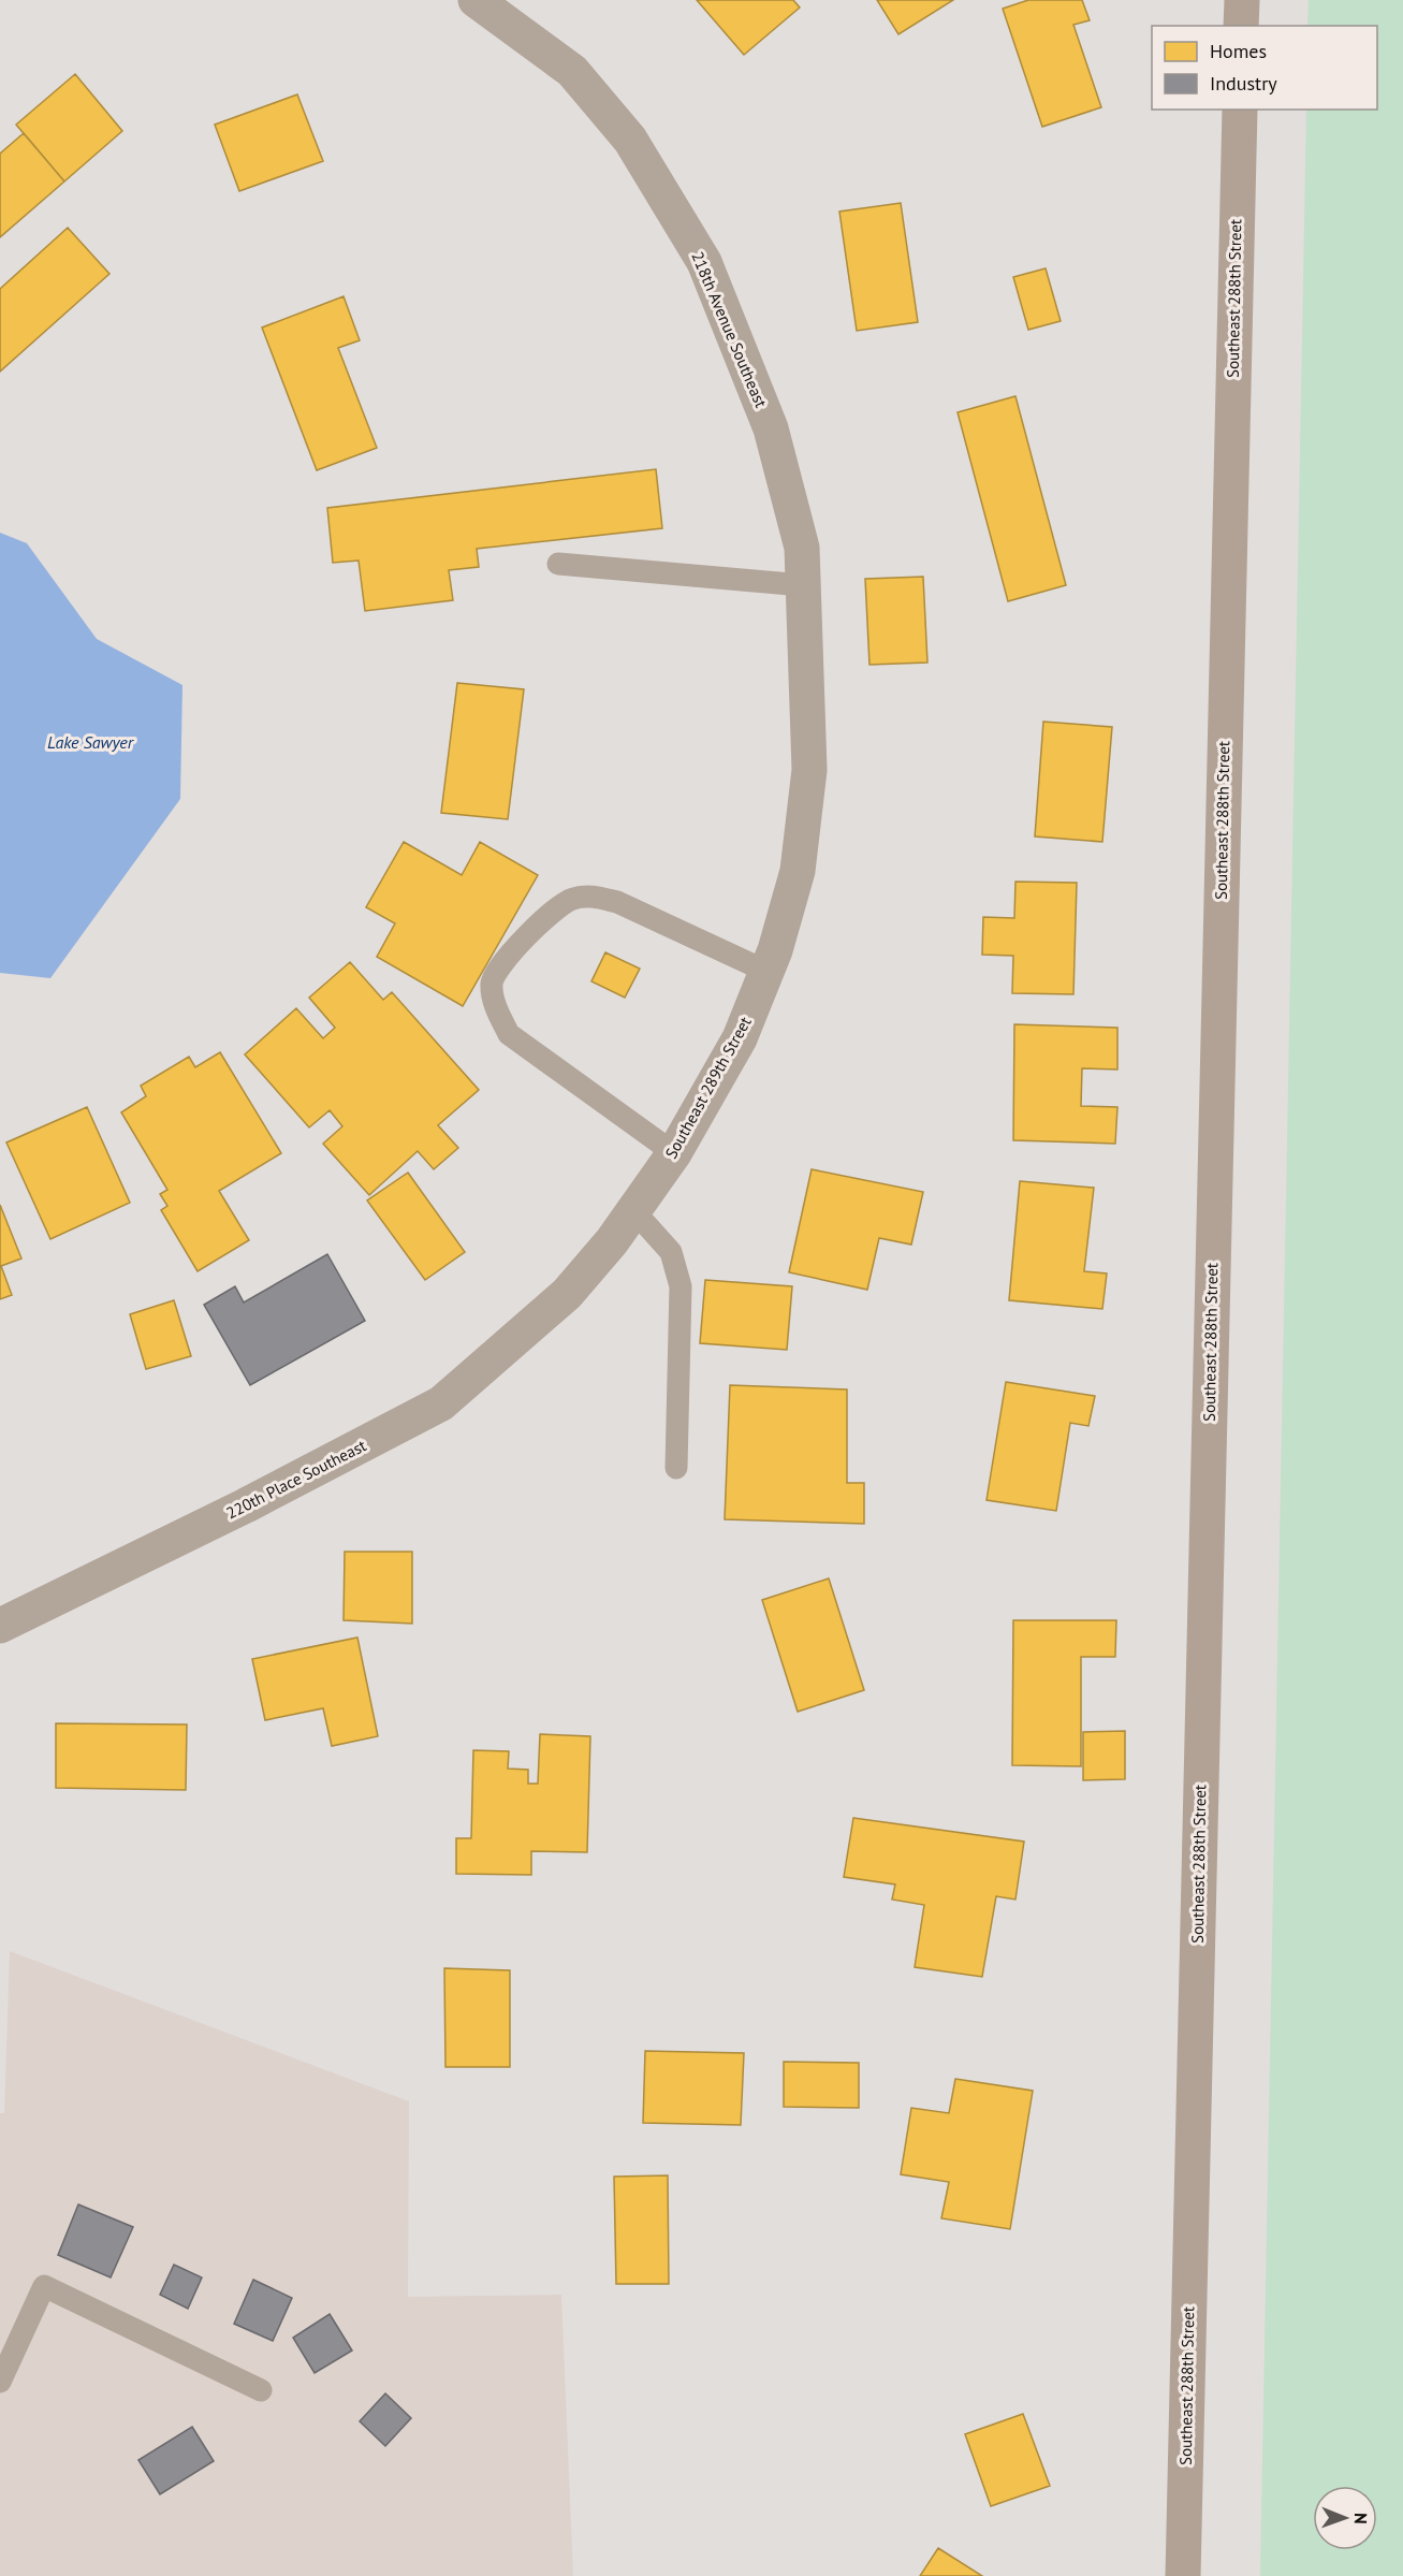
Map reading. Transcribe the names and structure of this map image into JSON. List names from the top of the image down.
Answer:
{
  "streets": {
    "street": [
      "Southeast 288th Street",
      "218th Avenue Southeast",
      "Southeast 289th Street",
      "220th Place Southeast"
    ]
  },
  "crossings": [
    ["218th Avenue Southeast", "Southeast 289th Street"],
    ["Southeast 289th Street", "220th Place Southeast"]
  ],
  "water": ["Lake Sawyer"],
  "legend": ["Homes", "Industry"],
  "north": "right"
}
